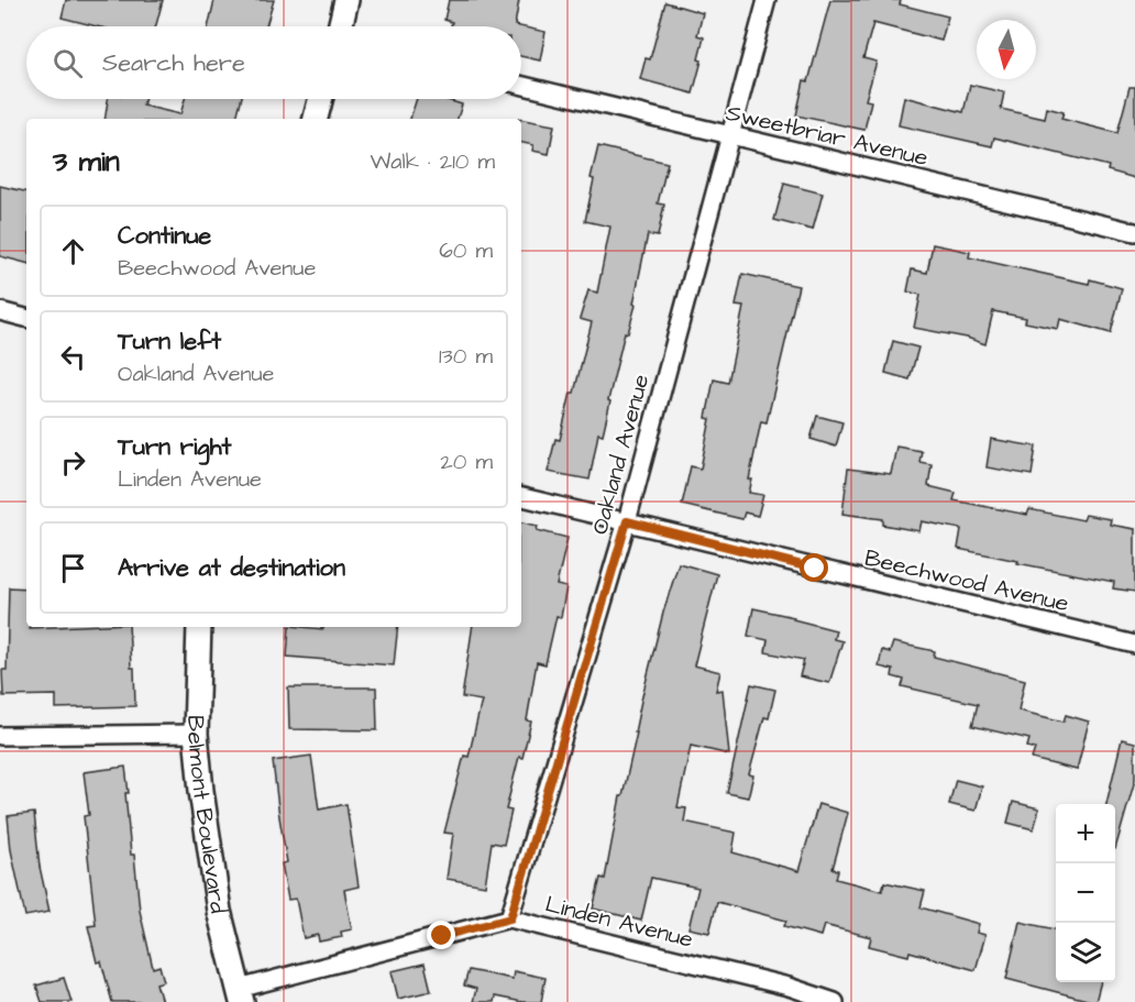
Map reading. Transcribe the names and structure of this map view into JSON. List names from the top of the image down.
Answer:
{
  "streets": {
    "street": [
      "Sweetbriar Avenue",
      "Oakland Avenue",
      "Beechwood Avenue",
      "Belmont Boulevard",
      "Linden Avenue"
    ]
  },
  "crossings": [
    ["Sweetbriar Avenue", "Oakland Avenue"],
    ["Oakland Avenue", "Beechwood Avenue"],
    ["Oakland Avenue", "Linden Avenue"],
    ["Belmont Boulevard", "Linden Avenue"]
  ],
  "north": "bottom",
  "page": {
    "search": "Search here",
    "heading": ["3 min", "Walk · 210 m"],
    "list": [
      ["Continue", "Beechwood Avenue", "60 m"],
      ["Turn left", "Oakland Avenue", "130 m"],
      ["Turn right", "Linden Avenue", "20 m"],
      "Arrive at destination"
    ],
    "map_buttons": ["+", "−"]
  }
}
